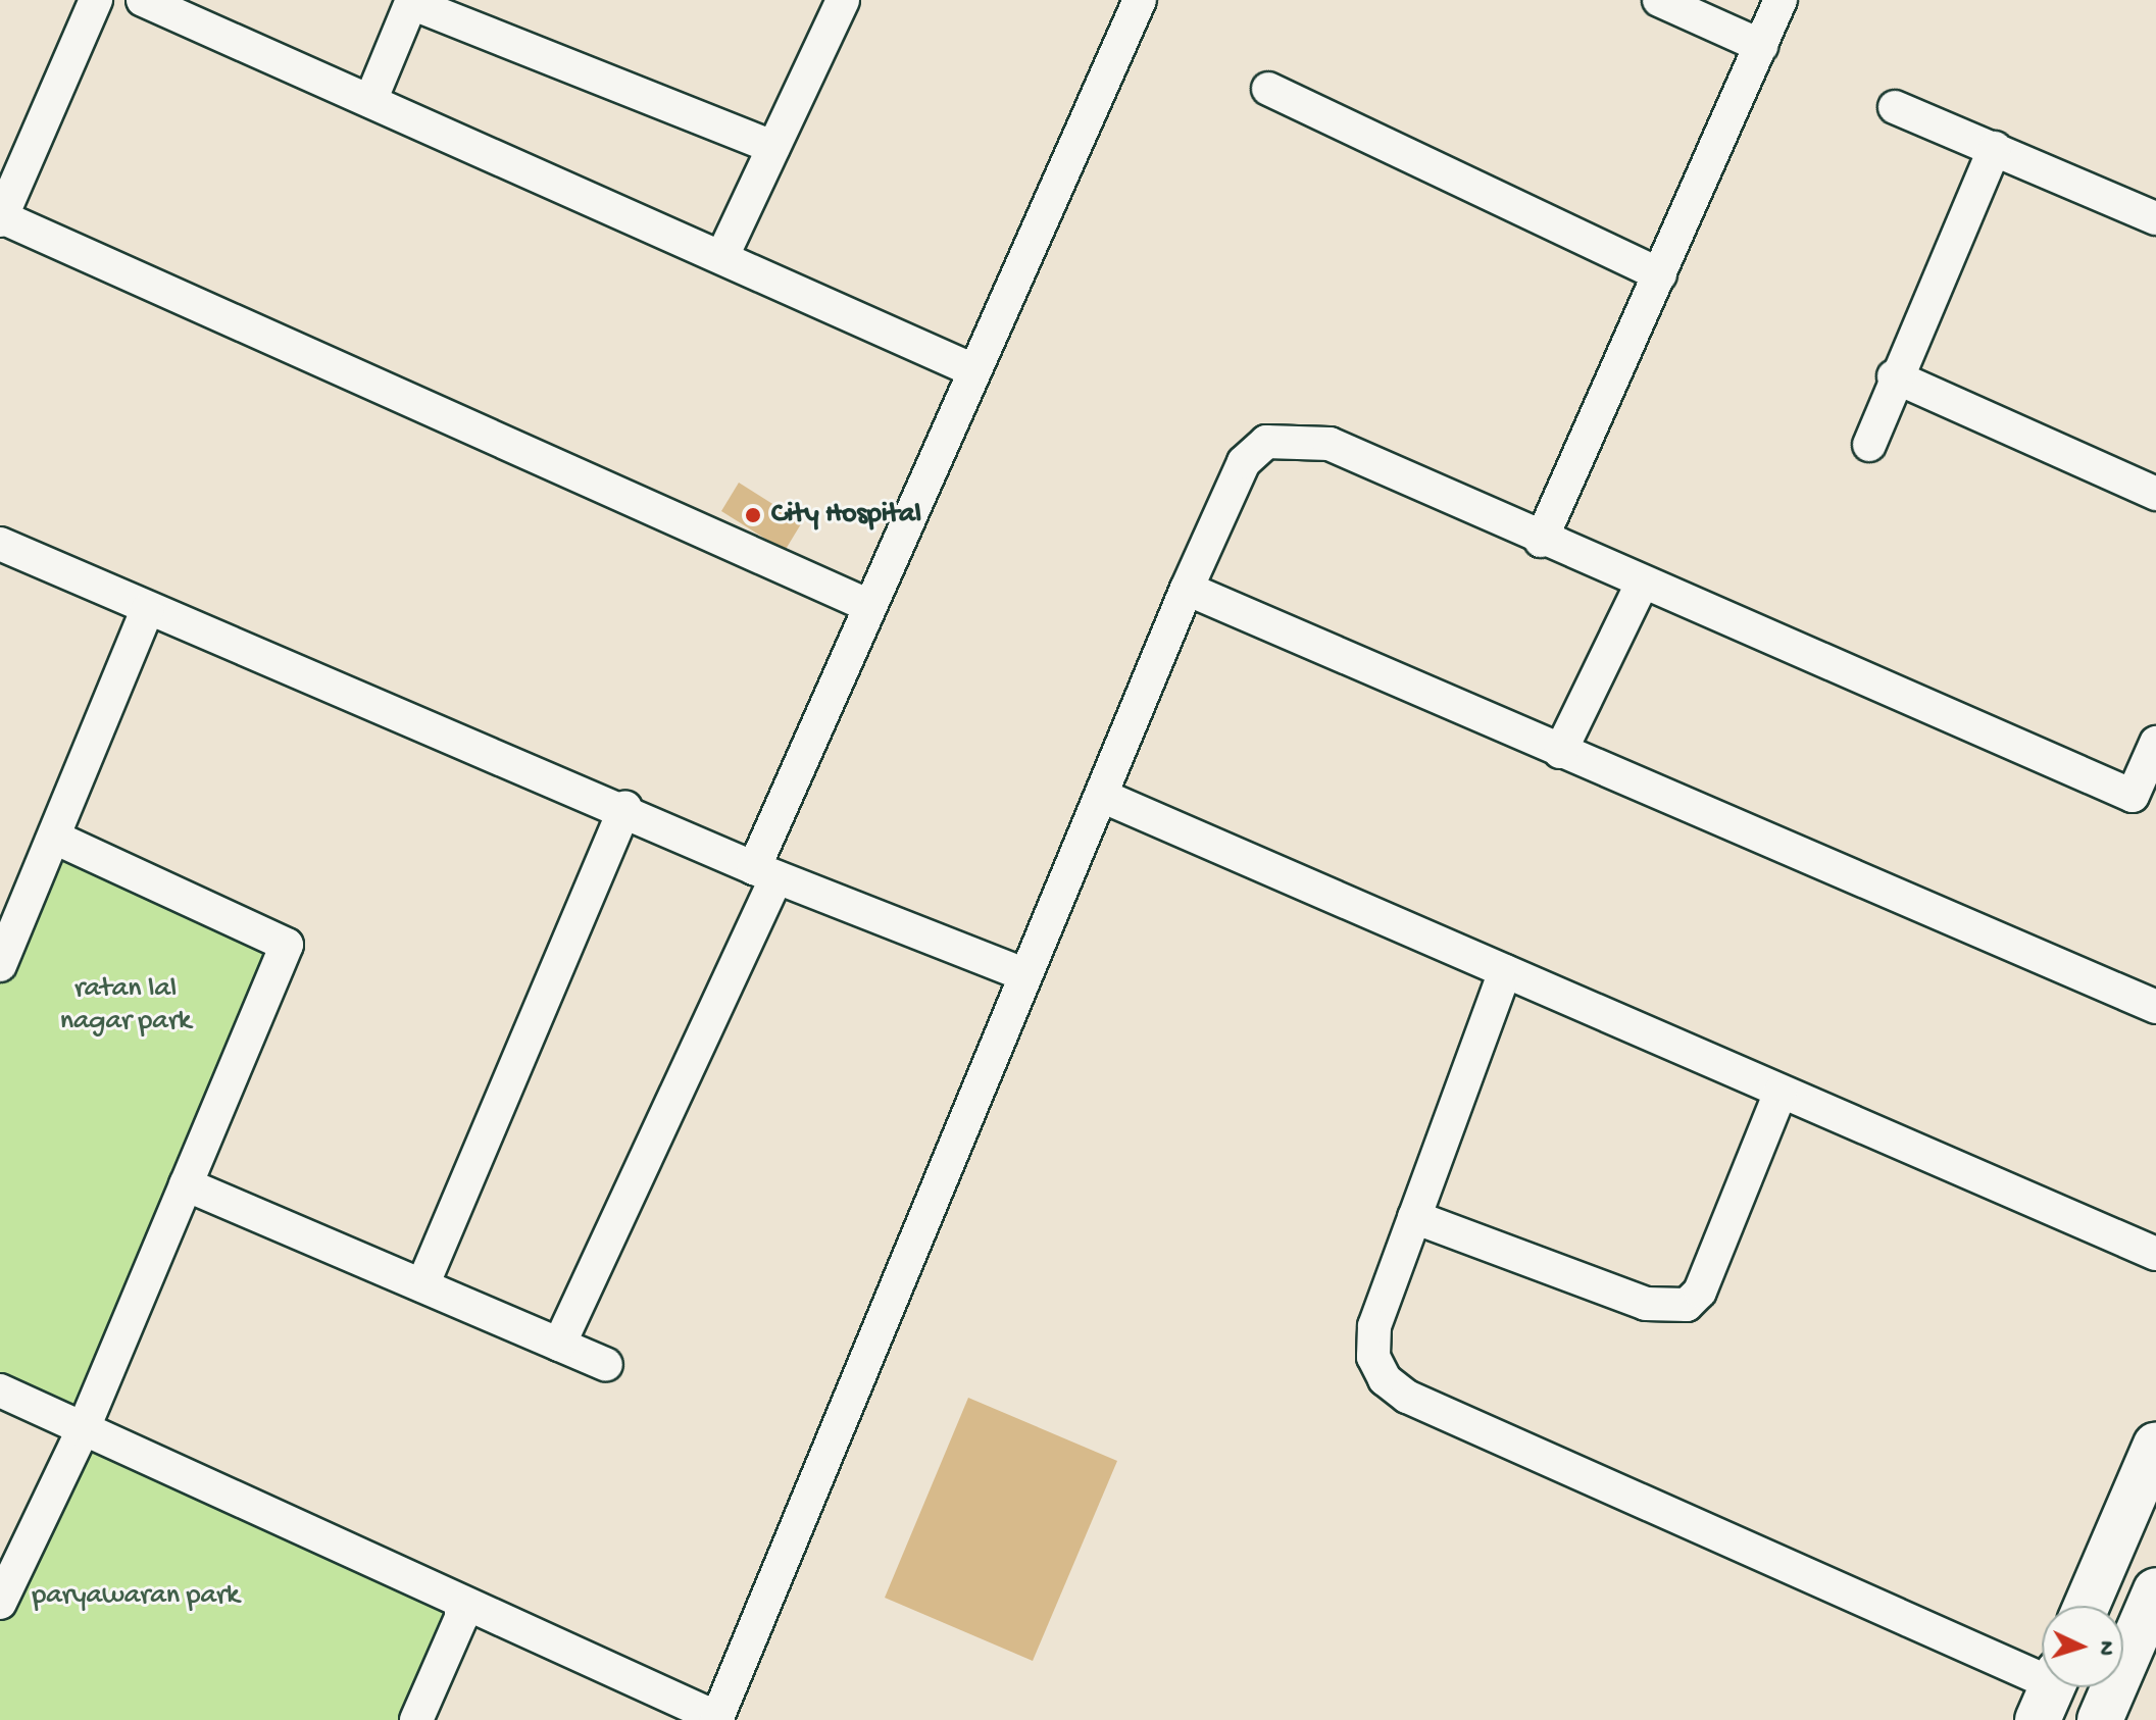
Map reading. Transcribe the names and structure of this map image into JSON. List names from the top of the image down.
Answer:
{
  "parks": ["ratan lal nagar park", "paryawaran park"],
  "places": ["City Hospital"],
  "north": "right"
}
